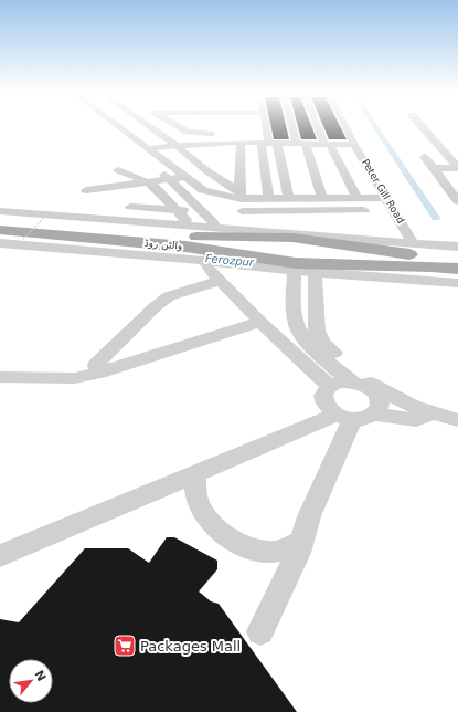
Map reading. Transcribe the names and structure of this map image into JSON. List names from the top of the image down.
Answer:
{
  "streets": {
    "main road": ["والٹن روڈ"],
    "street": ["Peter Gill Road"]
  },
  "crossings": [
    ["Peter Gill Road", "والٹن روڈ"]
  ],
  "water": ["Ferozpur"],
  "places": {
    "supermarket": ["Packages Mall"]
  },
  "north": "top right"
}
